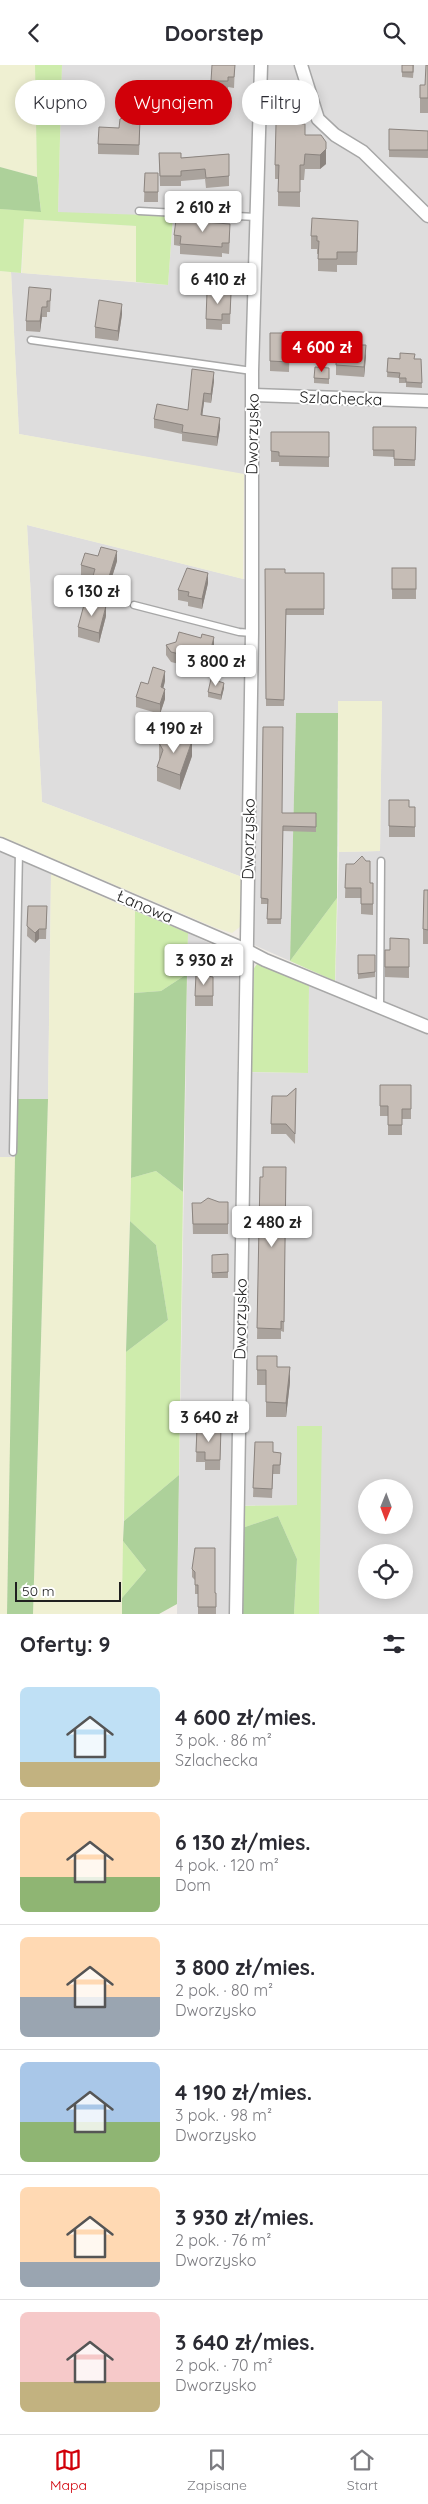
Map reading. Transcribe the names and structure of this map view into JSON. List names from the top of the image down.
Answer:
{
  "streets": {
    "street": ["Szlachecka", "Dworzysko", "Łanowa"]
  },
  "crossings": [
    ["Szlachecka", "Dworzysko"],
    ["Dworzysko", "Łanowa"]
  ],
  "scale_bar": "50 m",
  "north": "bottom",
  "page": {
    "header": "Doorstep",
    "chip": ["Kupno", "Wynajem", "Filtry"],
    "price": [
      "2 610 zł",
      "6 410 zł",
      "4 600 zł",
      "6 130 zł",
      "3 800 zł",
      "4 190 zł",
      "3 930 zł",
      "2 480 zł",
      "3 640 zł"
    ],
    "scale": "50 m",
    "heading": "Oferty: 9",
    "list": [
      {
        "name": "4 600 zł/mies.",
        "note": "3 pok. · 86 m² · Szlachecka"
      },
      {
        "name": "6 130 zł/mies.",
        "note": "4 pok. · 120 m² · Dom"
      },
      {
        "name": "3 800 zł/mies.",
        "note": "2 pok. · 80 m² · Dworzysko"
      },
      {
        "name": "4 190 zł/mies.",
        "note": "3 pok. · 98 m² · Dworzysko"
      },
      {
        "name": "3 930 zł/mies.",
        "note": "2 pok. · 76 m² · Dworzysko"
      },
      {
        "name": "3 640 zł/mies.",
        "note": "2 pok. · 70 m² · Dworzysko"
      }
    ],
    "tabs": ["Mapa", "Zapisane", "Start"]
  }
}
